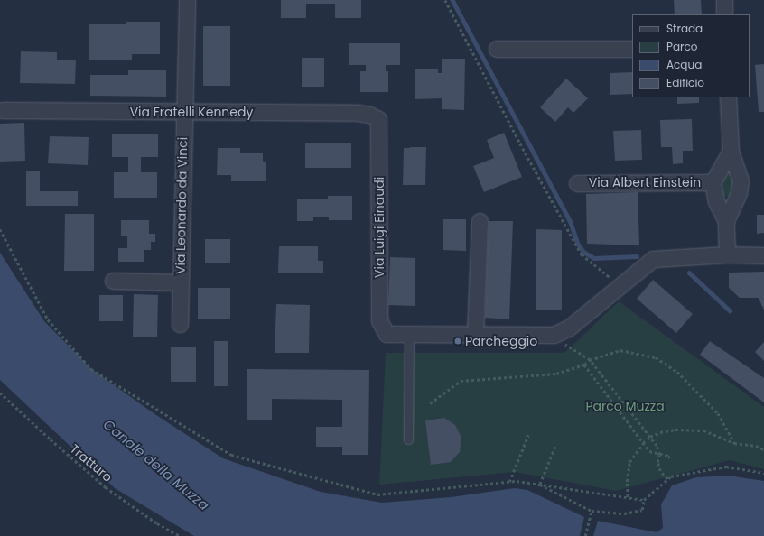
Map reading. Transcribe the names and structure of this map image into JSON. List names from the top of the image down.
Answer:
{
  "streets": {
    "street": [
      "Via Fratelli Kennedy",
      "Via Albert Einstein",
      "Via Leonardo da Vinci",
      "Via Luigi Einaudi"
    ],
    "path": ["Tratturo"]
  },
  "crossings": [
    ["Via Fratelli Kennedy", "Via Leonardo da Vinci"],
    ["Via Fratelli Kennedy", "Via Luigi Einaudi"]
  ],
  "water": ["Canale della Muzza"],
  "parks": ["Parco Muzza"],
  "places": ["Parcheggio"],
  "legend": [
    "Strada",
    "Parco",
    "Acqua",
    "Edificio"
  ]
}
